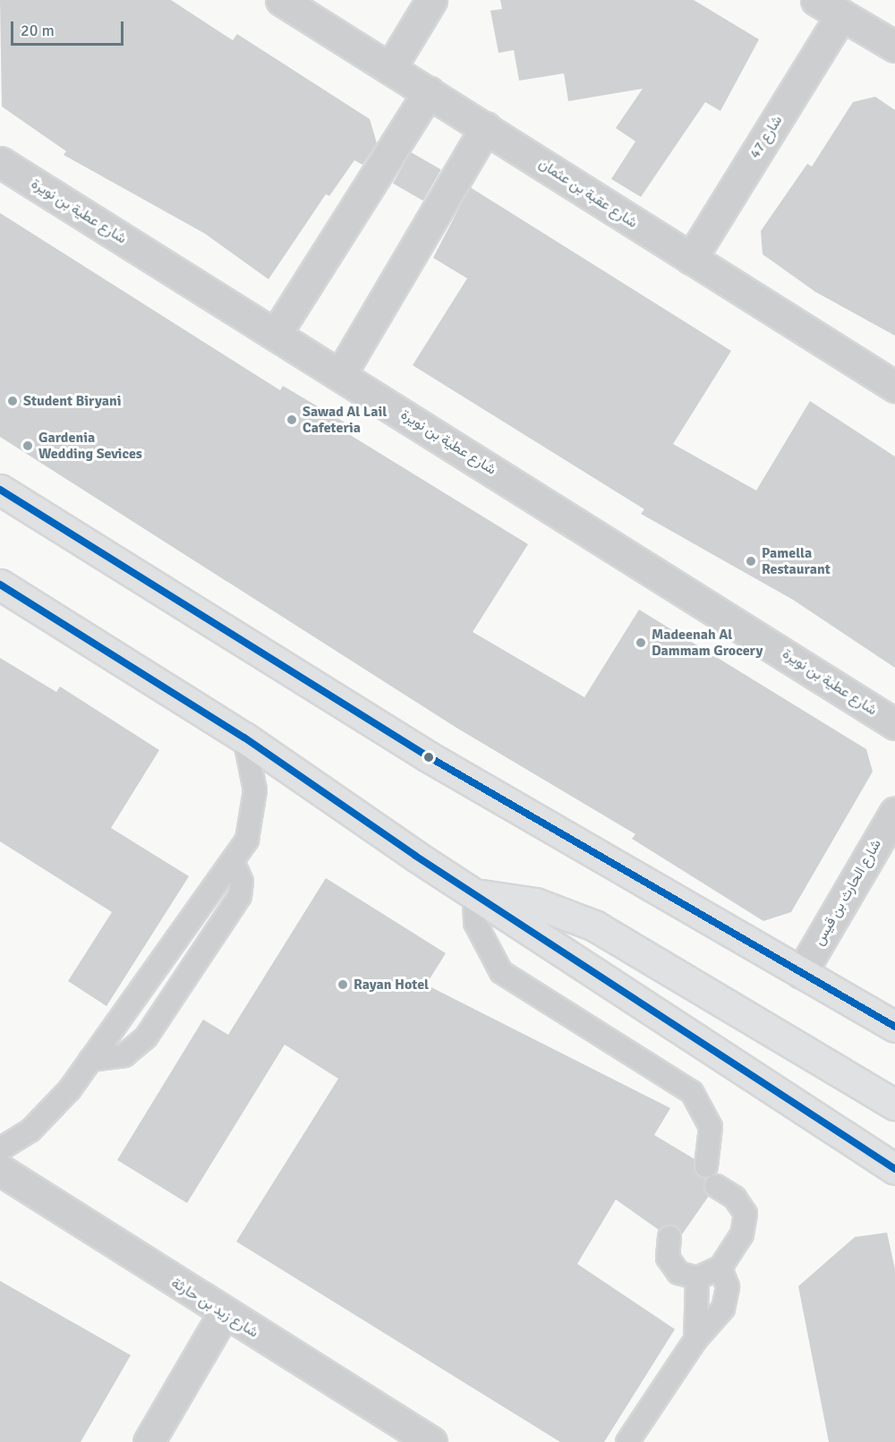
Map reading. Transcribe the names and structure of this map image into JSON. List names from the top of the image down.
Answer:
{
  "streets": {
    "street": [
      "شارع 47",
      "شارع عقبة بن عثمان",
      "شارع عطية بن نويرة",
      "شارع الحارث بن قيس",
      "شارع زيد بن حارثة"
    ]
  },
  "crossings": [
    ["شارع 47", "شارع عقبة بن عثمان"]
  ],
  "places": [
    "Student Biryani",
    "Sawad Al Lail Cafeteria",
    "Gardenia Wedding Sevices",
    "Pamella Restaurant",
    "Madeenah Al Dammam Grocery",
    "Rayan Hotel"
  ],
  "scale_bar": "20 m"
}
